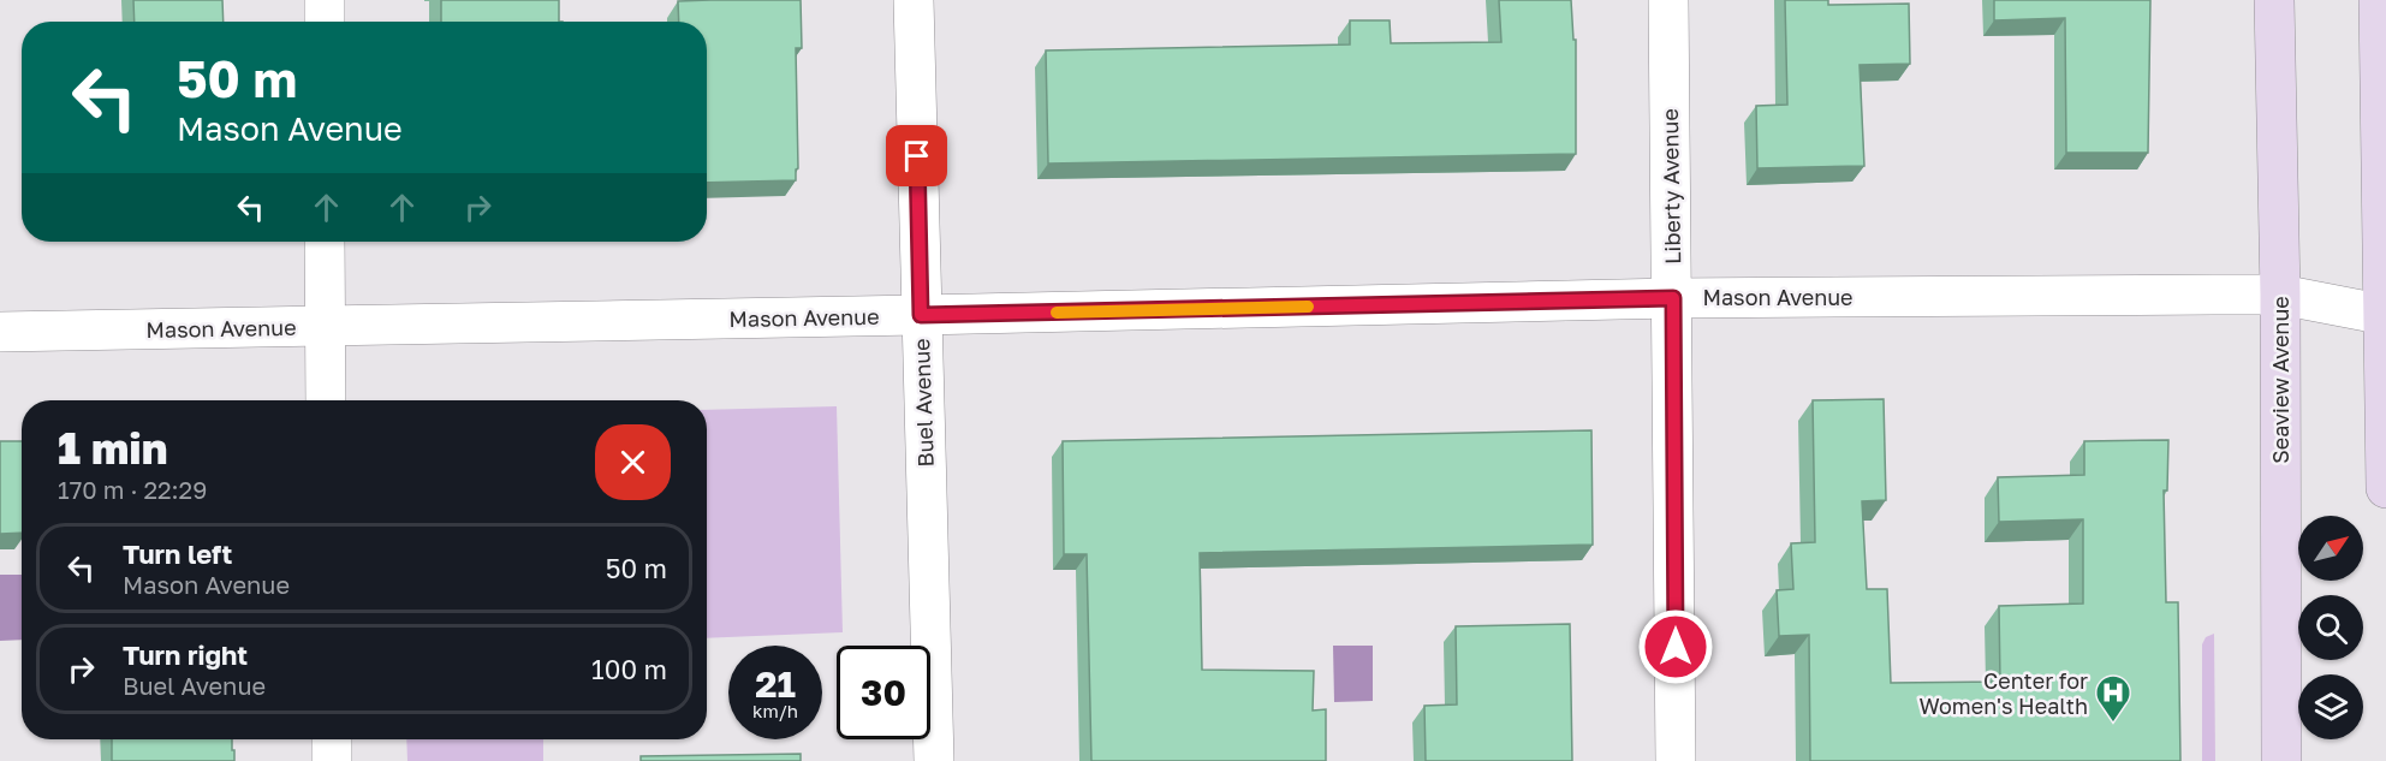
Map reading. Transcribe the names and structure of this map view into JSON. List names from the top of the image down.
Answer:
{
  "streets": {
    "street": [
      "Liberty Avenue",
      "Mason Avenue",
      "Seaview Avenue",
      "Buel Avenue"
    ]
  },
  "crossings": [
    ["Liberty Avenue", "Mason Avenue"],
    ["Mason Avenue", "Seaview Avenue"],
    ["Mason Avenue", "Buel Avenue"]
  ],
  "places": {
    "hospital": ["Center for Women's Health"]
  },
  "north": "top right",
  "page": {
    "turn": ["50 m", "Mason Avenue"],
    "heading": ["1 min", "170 m · 22:29"],
    "list": [
      {
        "name": "Turn left",
        "note": "Mason Avenue",
        "value": "50 m"
      },
      {
        "name": "Turn right",
        "note": "Buel Avenue",
        "value": "100 m"
      }
    ],
    "speed": "21 km/h",
    "limit": "30"
  }
}
